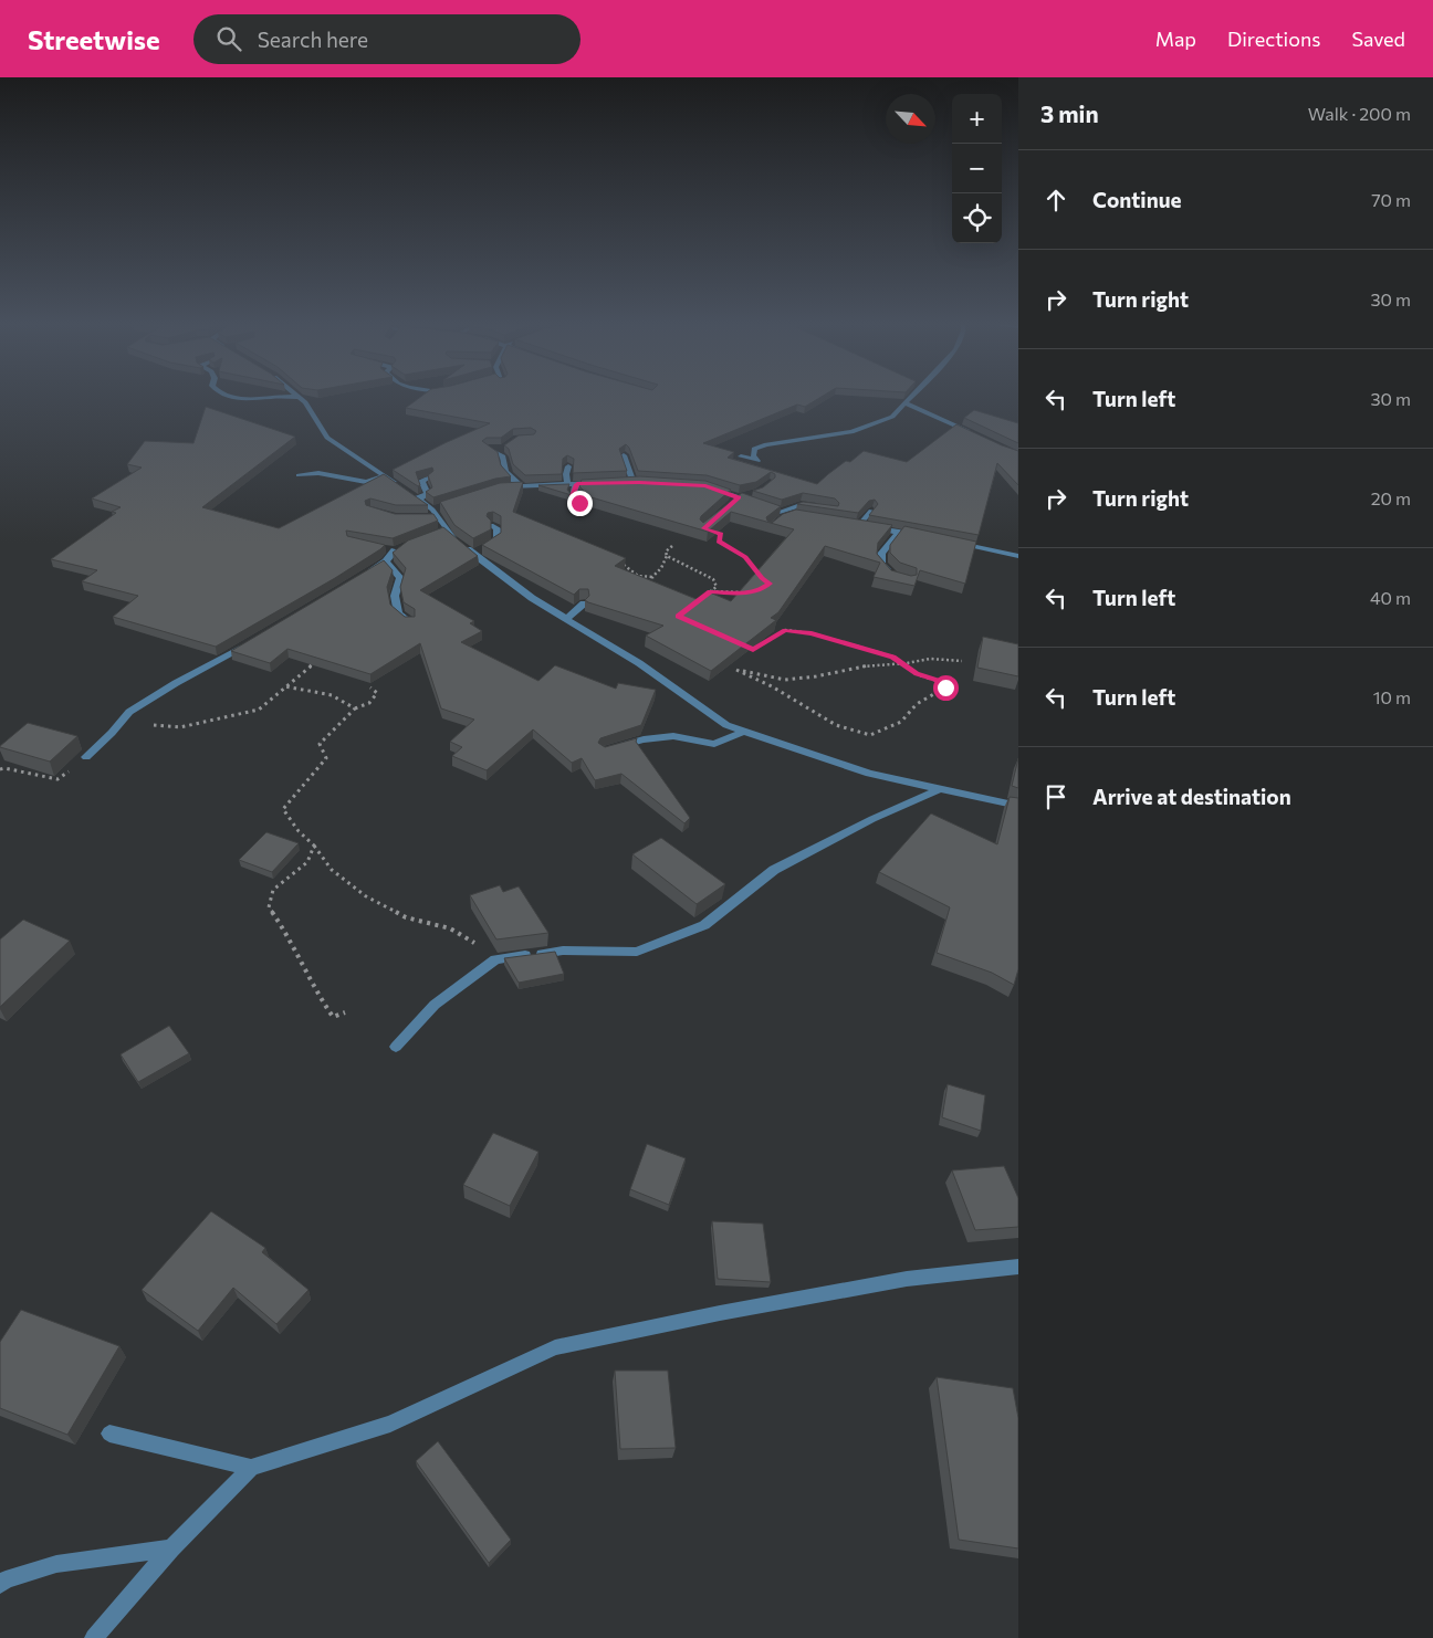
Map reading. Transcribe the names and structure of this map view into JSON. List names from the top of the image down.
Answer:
{
  "north": "bottom right",
  "page": {
    "header": "Streetwise",
    "search": "Search here",
    "nav": ["Map", "Directions", "Saved"],
    "heading": ["3 min", "Walk · 200 m"],
    "map_buttons": ["+", "−"],
    "list": [
      ["Continue", "70 m"],
      ["Turn right", "30 m"],
      ["Turn left", "30 m"],
      ["Turn right", "20 m"],
      ["Turn left", "40 m"],
      ["Turn left", "10 m"],
      "Arrive at destination"
    ]
  }
}
